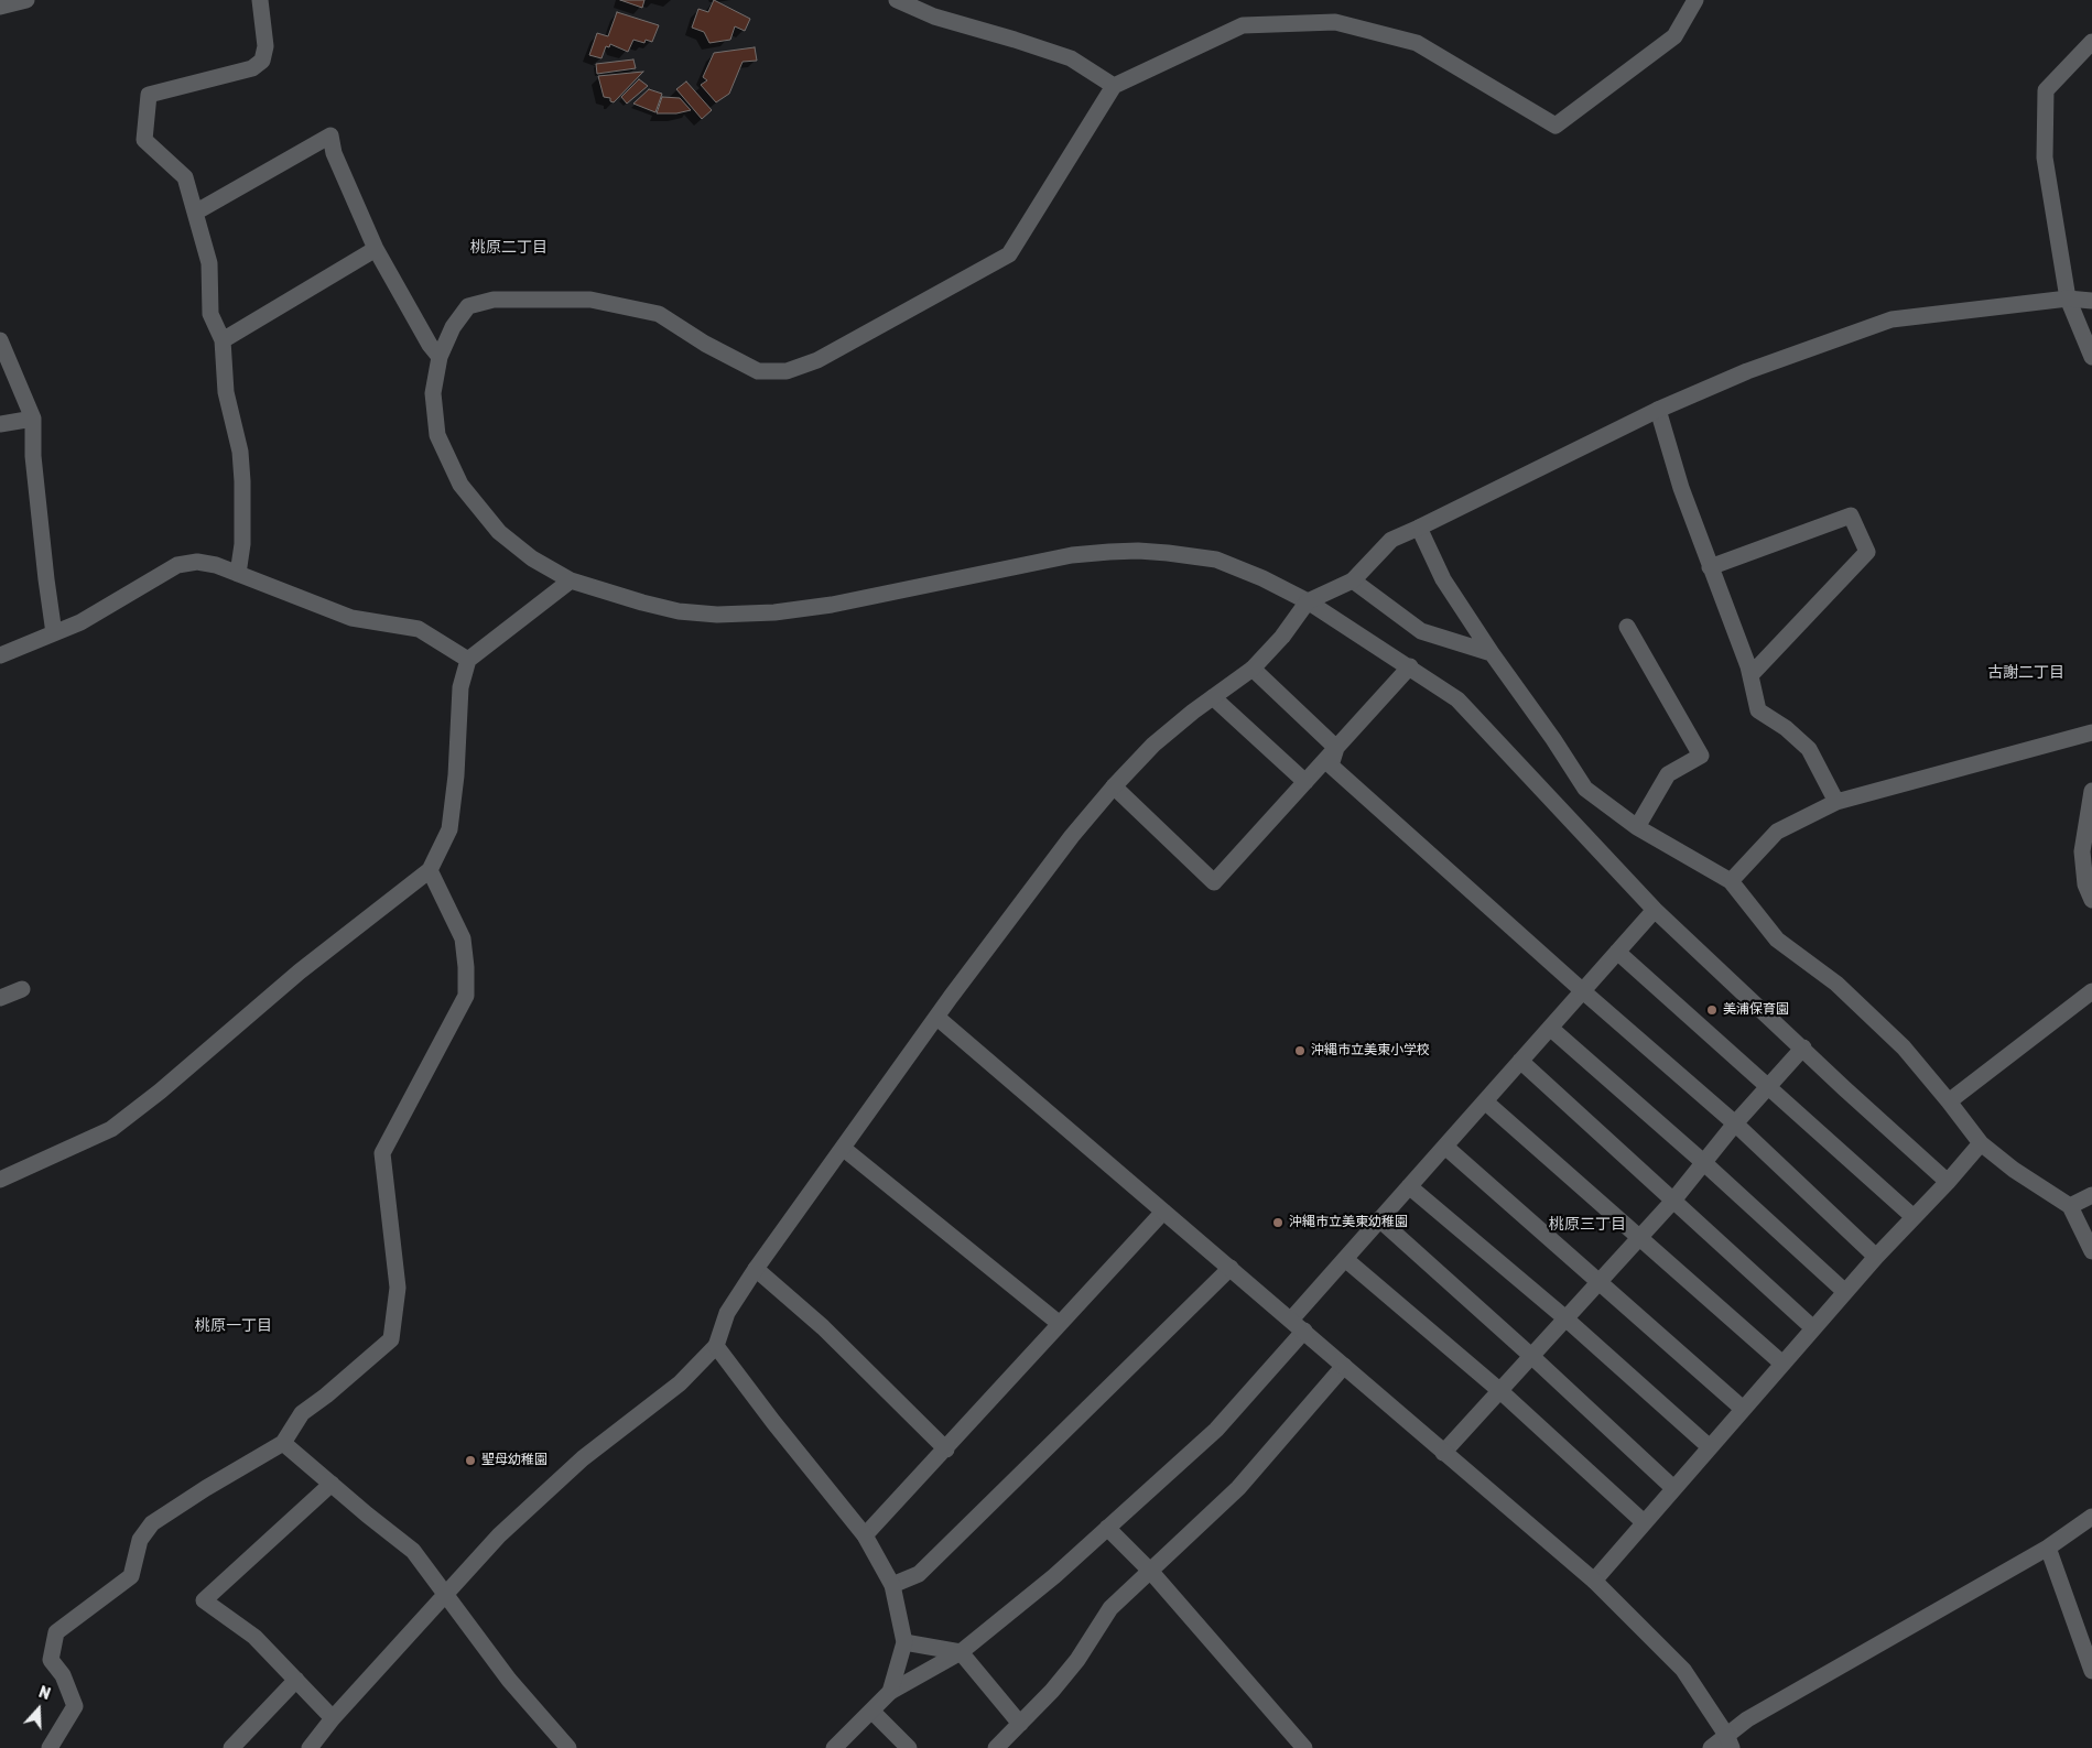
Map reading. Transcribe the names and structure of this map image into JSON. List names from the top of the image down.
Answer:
{
  "districts": [
    "桃原二丁目",
    "古謝二丁目",
    "桃原三丁目",
    "桃原一丁目"
  ],
  "places": [
    "美浦保育園",
    "沖縄市立美東小学校",
    "沖縄市立美東幼稚園",
    "聖母幼稚園"
  ],
  "north": "top"
}
